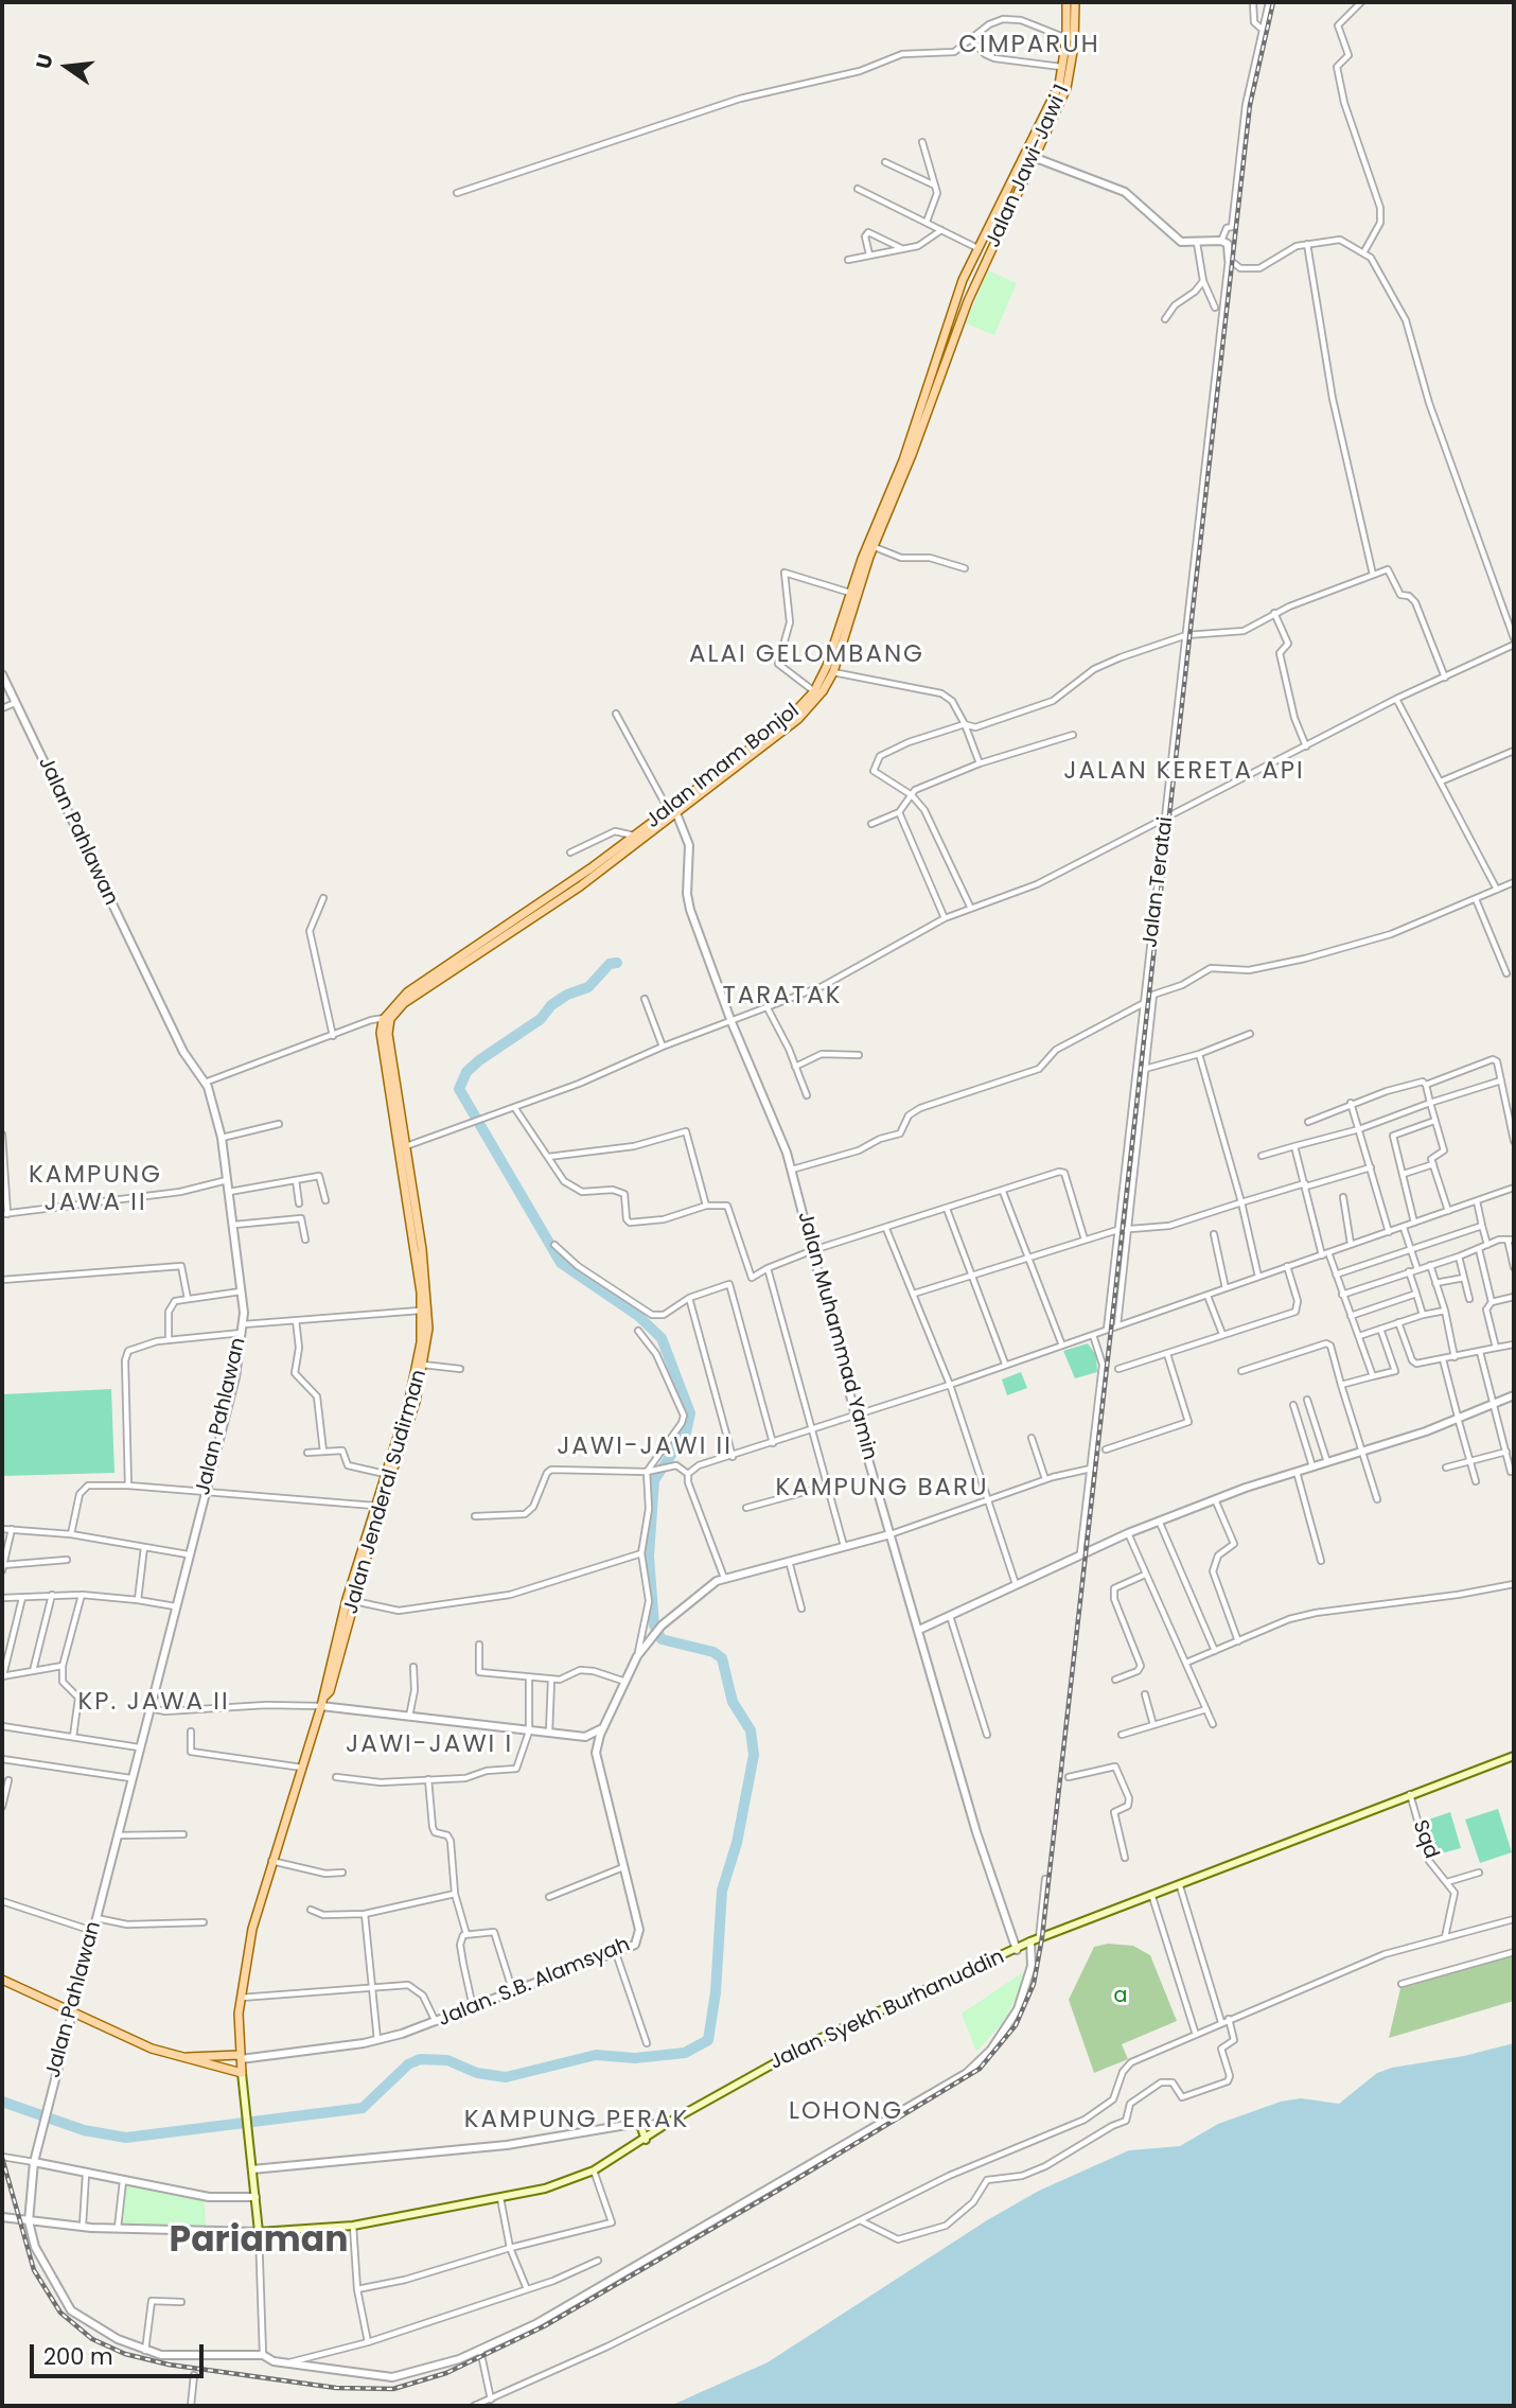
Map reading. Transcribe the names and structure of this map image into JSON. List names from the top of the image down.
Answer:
{
  "streets": {
    "main road": [
      "Jalan Jawi-Jawi 1",
      "Jalan Imam Bonjol",
      "Jalan Jenderal Sudirman",
      "Jalan Syekh Burhanuddin"
    ],
    "street": [
      "Jalan Pahlawan",
      "Jalan Teratai",
      "Jalan Muhammad Yamin",
      "Sqd",
      "Jalan. S.B. Alamsyah"
    ]
  },
  "crossings": [
    ["Jalan Jawi-Jawi 1", "Jalan Imam Bonjol"],
    ["Jalan Imam Bonjol", "Jalan Muhammad Yamin"],
    ["Jalan Imam Bonjol", "Jalan Jenderal Sudirman"],
    ["Jalan Muhammad Yamin", "Jalan Syekh Burhanuddin"],
    ["Jalan Jenderal Sudirman", "Jalan. S.B. Alamsyah"],
    ["Sqd", "Jalan Syekh Burhanuddin"]
  ],
  "districts": [
    "CIMPARUH",
    "ALAI GELOMBANG",
    "JALAN KERETA API",
    "TARATAK",
    "KAMPUNG JAWA II",
    "JAWI-JAWI II",
    "KAMPUNG BARU",
    "KP. JAWA II",
    "JAWI-JAWI I",
    "LOHONG",
    "KAMPUNG PERAK",
    "Pariaman"
  ],
  "parks": ["a"],
  "scale_bar": "200 m",
  "north": "left"
}
